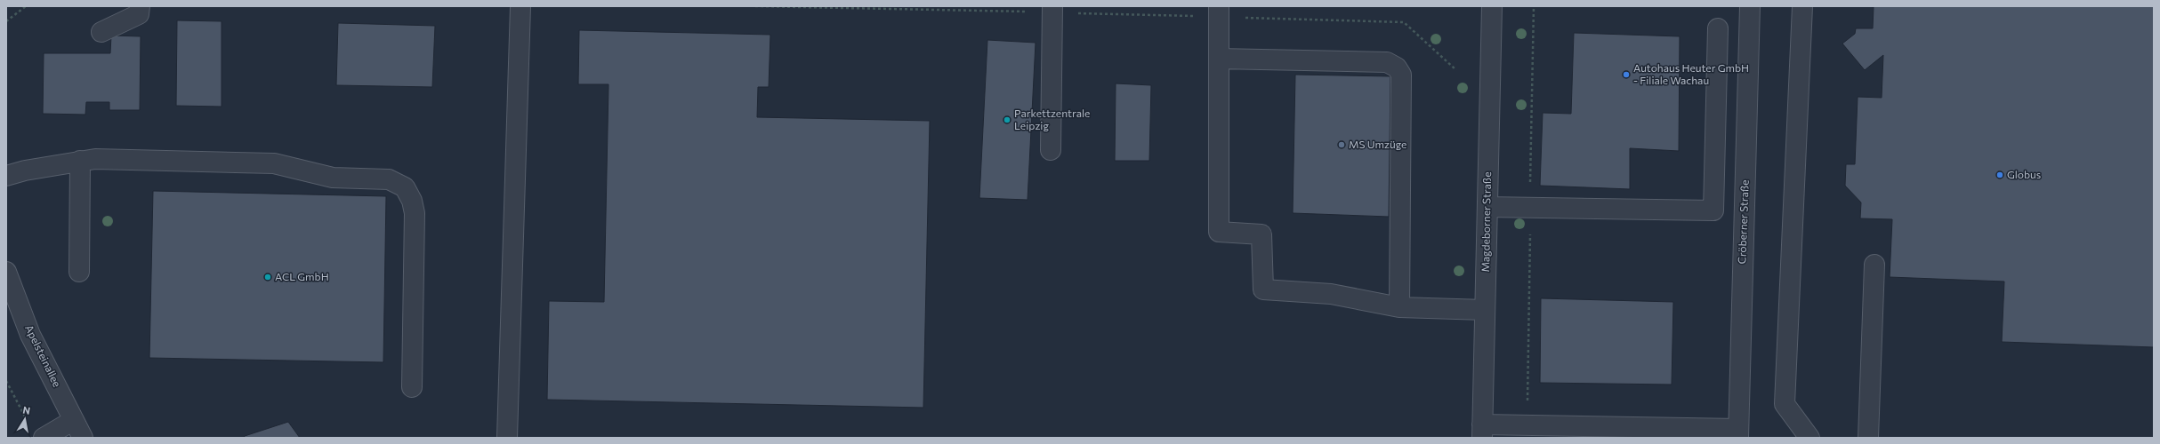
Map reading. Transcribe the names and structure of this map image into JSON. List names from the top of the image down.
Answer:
{
  "streets": {
    "street": ["Magdeborner Straße", "Cröberner Straße", "Apelsteinallee"]
  },
  "places": [
    "Autohaus Heuter GmbH - Filiale Wachau",
    "Parkettzentrale Leipzig",
    "MS Umzüge",
    "Globus",
    "ACL GmbH"
  ],
  "north": "top"
}
